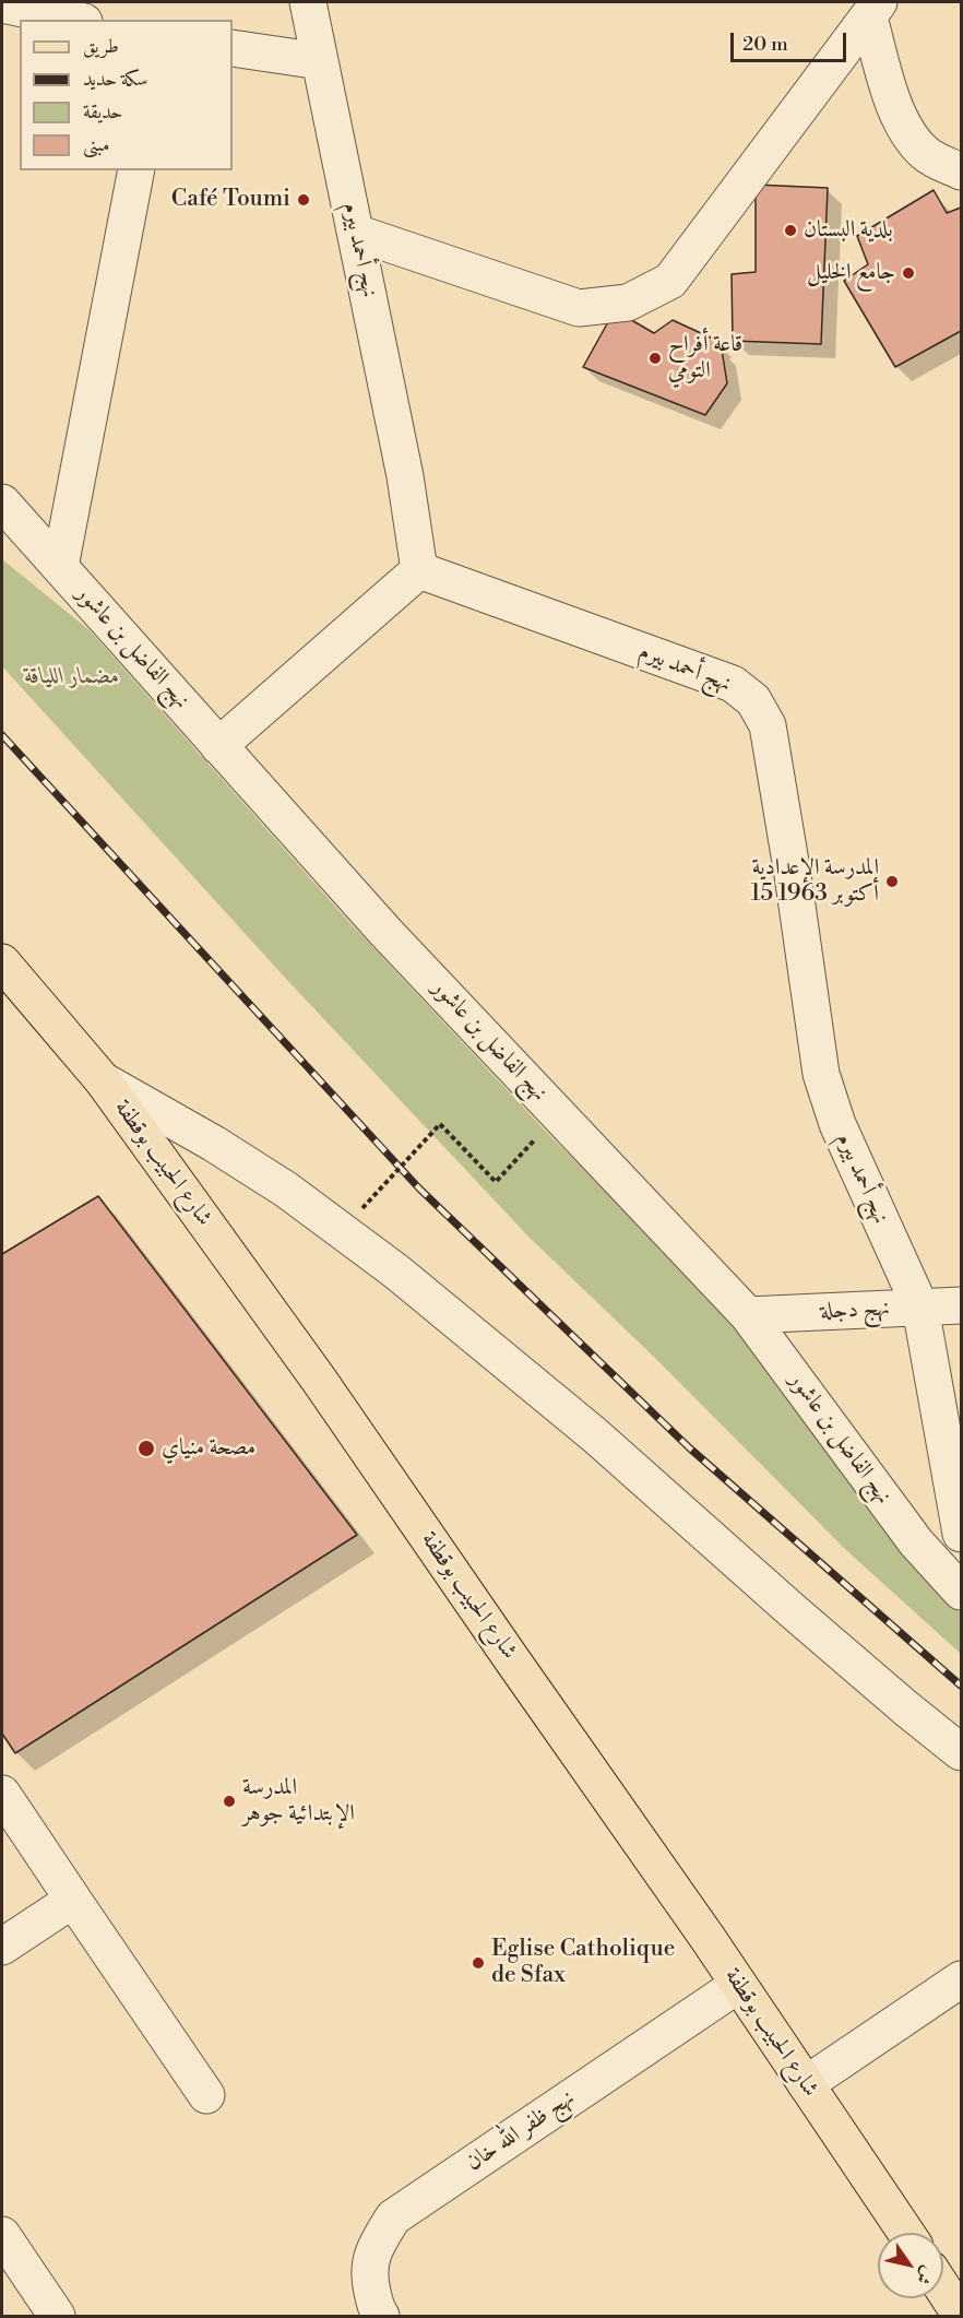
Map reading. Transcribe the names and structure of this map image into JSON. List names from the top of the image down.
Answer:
{
  "streets": {
    "main road": ["شارع الحبيب بوقطفة"],
    "street": [
      "نهج أحمد بيرم",
      "نهج الفاضل بن عاشور",
      "نهج دجلة",
      "نهج ظفر الله خان"
    ]
  },
  "crossings": [
    ["نهج أحمد بيرم", "نهج دجلة"],
    ["نهج الفاضل بن عاشور", "نهج دجلة"],
    ["شارع الحبيب بوقطفة", "نهج ظفر الله خان"]
  ],
  "parks": ["مضمار اللياقة"],
  "places": [
    "Café Toumi",
    "بلدية البستان",
    "جامع الخليل",
    "قاعة أفراح التومي",
    "المدرسة الإعدادية 15 أكتوبر 1963",
    "مصحة منياي",
    "المدرسة الإبتدائية جوهر",
    "Eglise Catholique de Sfax"
  ],
  "legend": [
    "طريق",
    "سكة حديد",
    "حديقة",
    "مبنى"
  ],
  "scale_bar": "20 m",
  "north": "bottom right"
}
